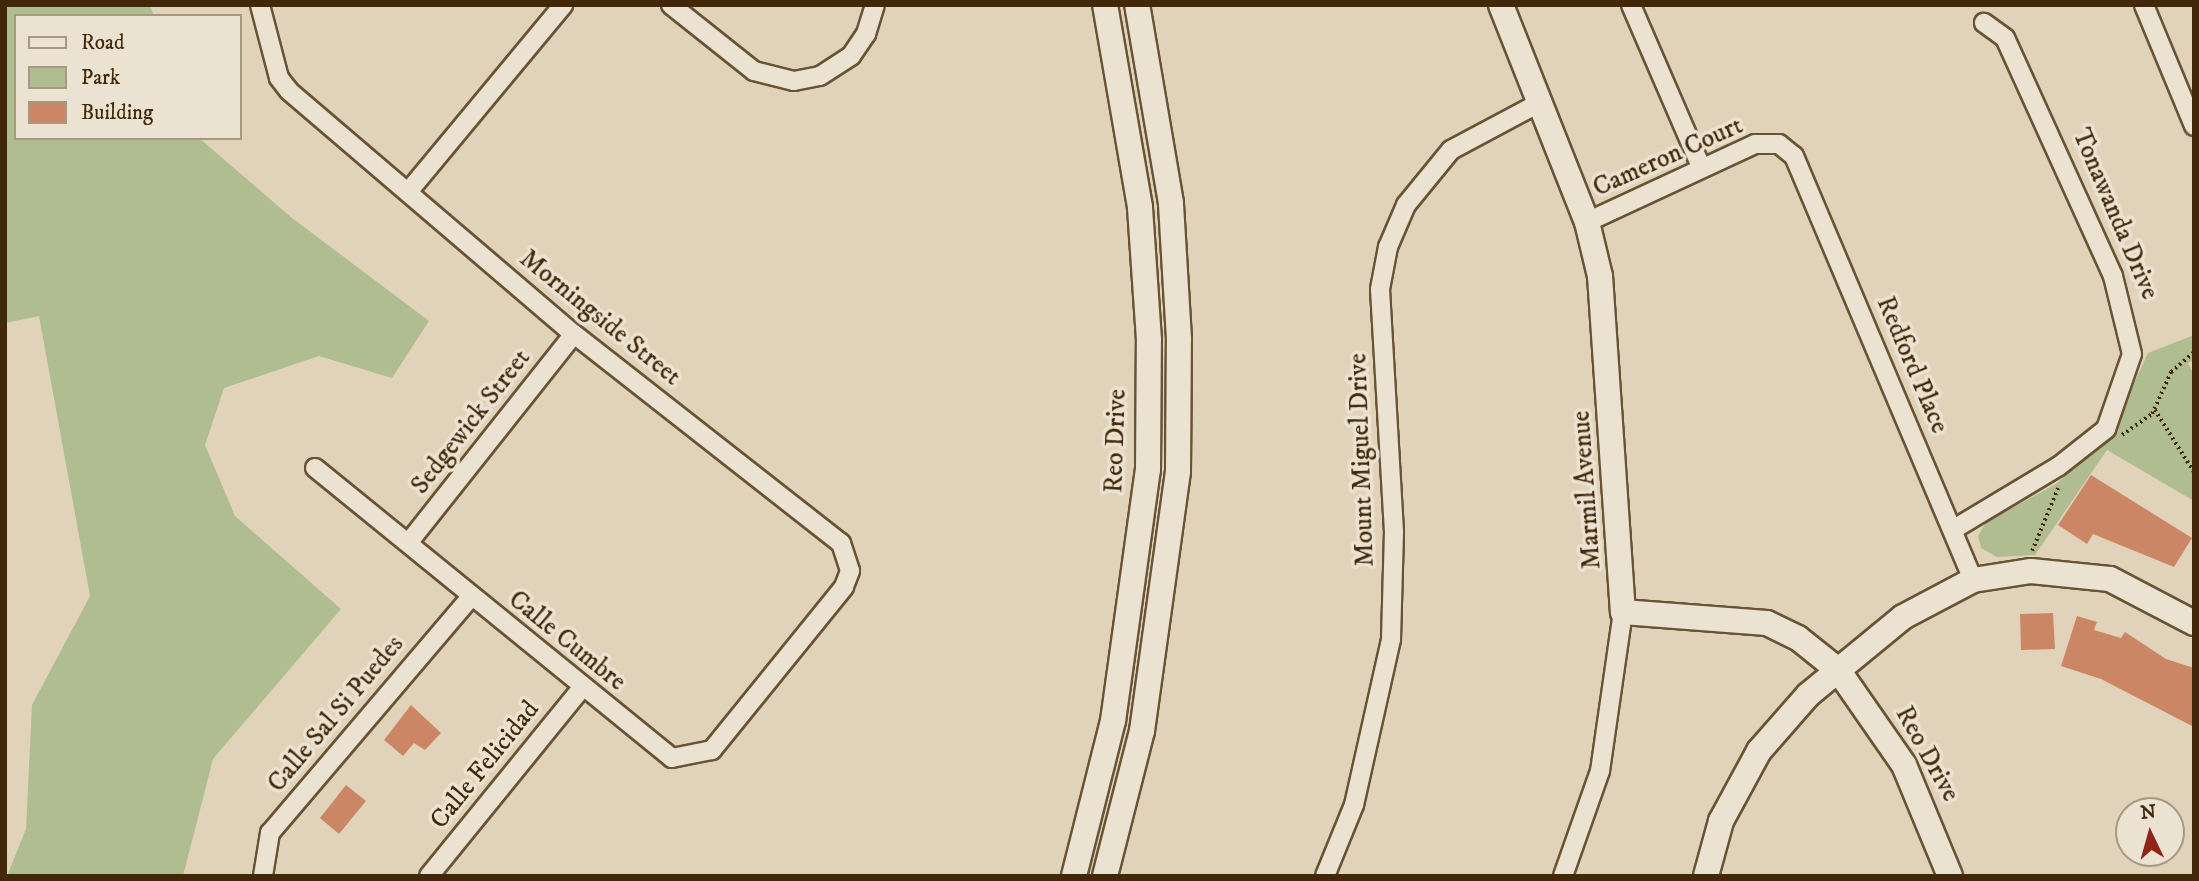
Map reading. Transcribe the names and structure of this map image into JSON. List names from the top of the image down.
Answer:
{
  "streets": {
    "main road": ["Reo Drive", "Marmil Avenue"],
    "street": [
      "Cameron Court",
      "Tonawanda Drive",
      "Morningside Street",
      "Redford Place",
      "Sedgewick Street",
      "Mount Miguel Drive",
      "Calle Cumbre",
      "Calle Sal Si Puedes",
      "Calle Felicidad"
    ]
  },
  "crossings": [
    ["Cameron Court", "Redford Place"],
    ["Cameron Court", "Marmil Avenue"],
    ["Tonawanda Drive", "Redford Place"],
    ["Morningside Street", "Sedgewick Street"],
    ["Morningside Street", "Calle Cumbre"],
    ["Sedgewick Street", "Calle Cumbre"],
    ["Reo Drive", "Marmil Avenue"],
    ["Mount Miguel Drive", "Marmil Avenue"],
    ["Calle Cumbre", "Calle Sal Si Puedes"],
    ["Calle Cumbre", "Calle Felicidad"]
  ],
  "legend": ["Road", "Park", "Building"],
  "north": "top"
}
